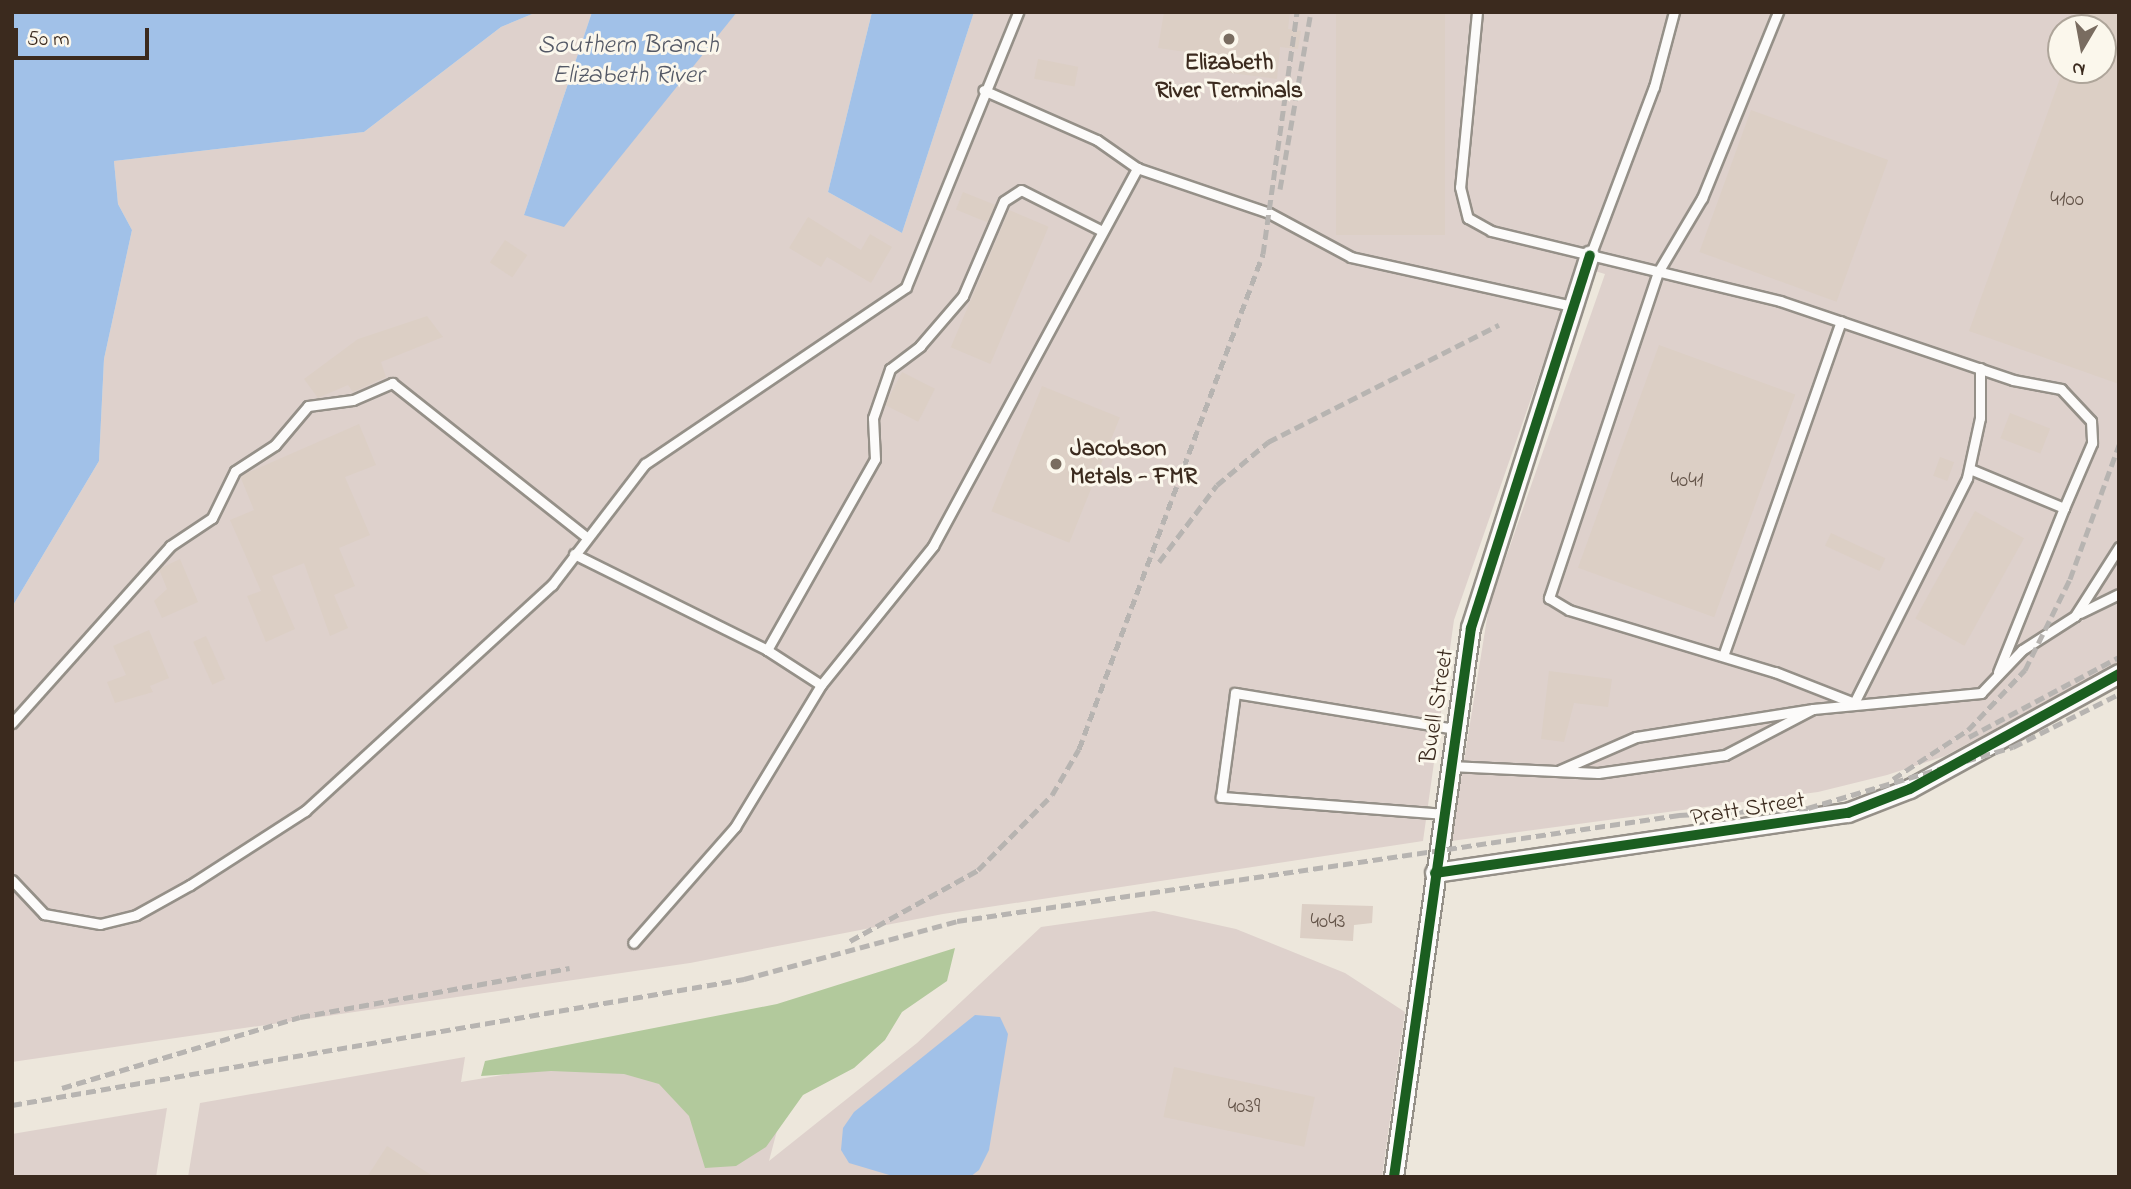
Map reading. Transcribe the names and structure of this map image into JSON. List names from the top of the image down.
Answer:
{
  "streets": {
    "street": ["Buell Street", "Pratt Street"]
  },
  "crossings": [
    ["Buell Street", "Pratt Street"]
  ],
  "water": ["Southern Branch Elizabeth River"],
  "places": ["Elizabeth River Terminals", "Jacobson Metals - FMR"],
  "house_numbers": [
    "4100",
    "4041",
    "4043",
    "4039"
  ],
  "scale_bar": "50 m",
  "north": "bottom"
}
